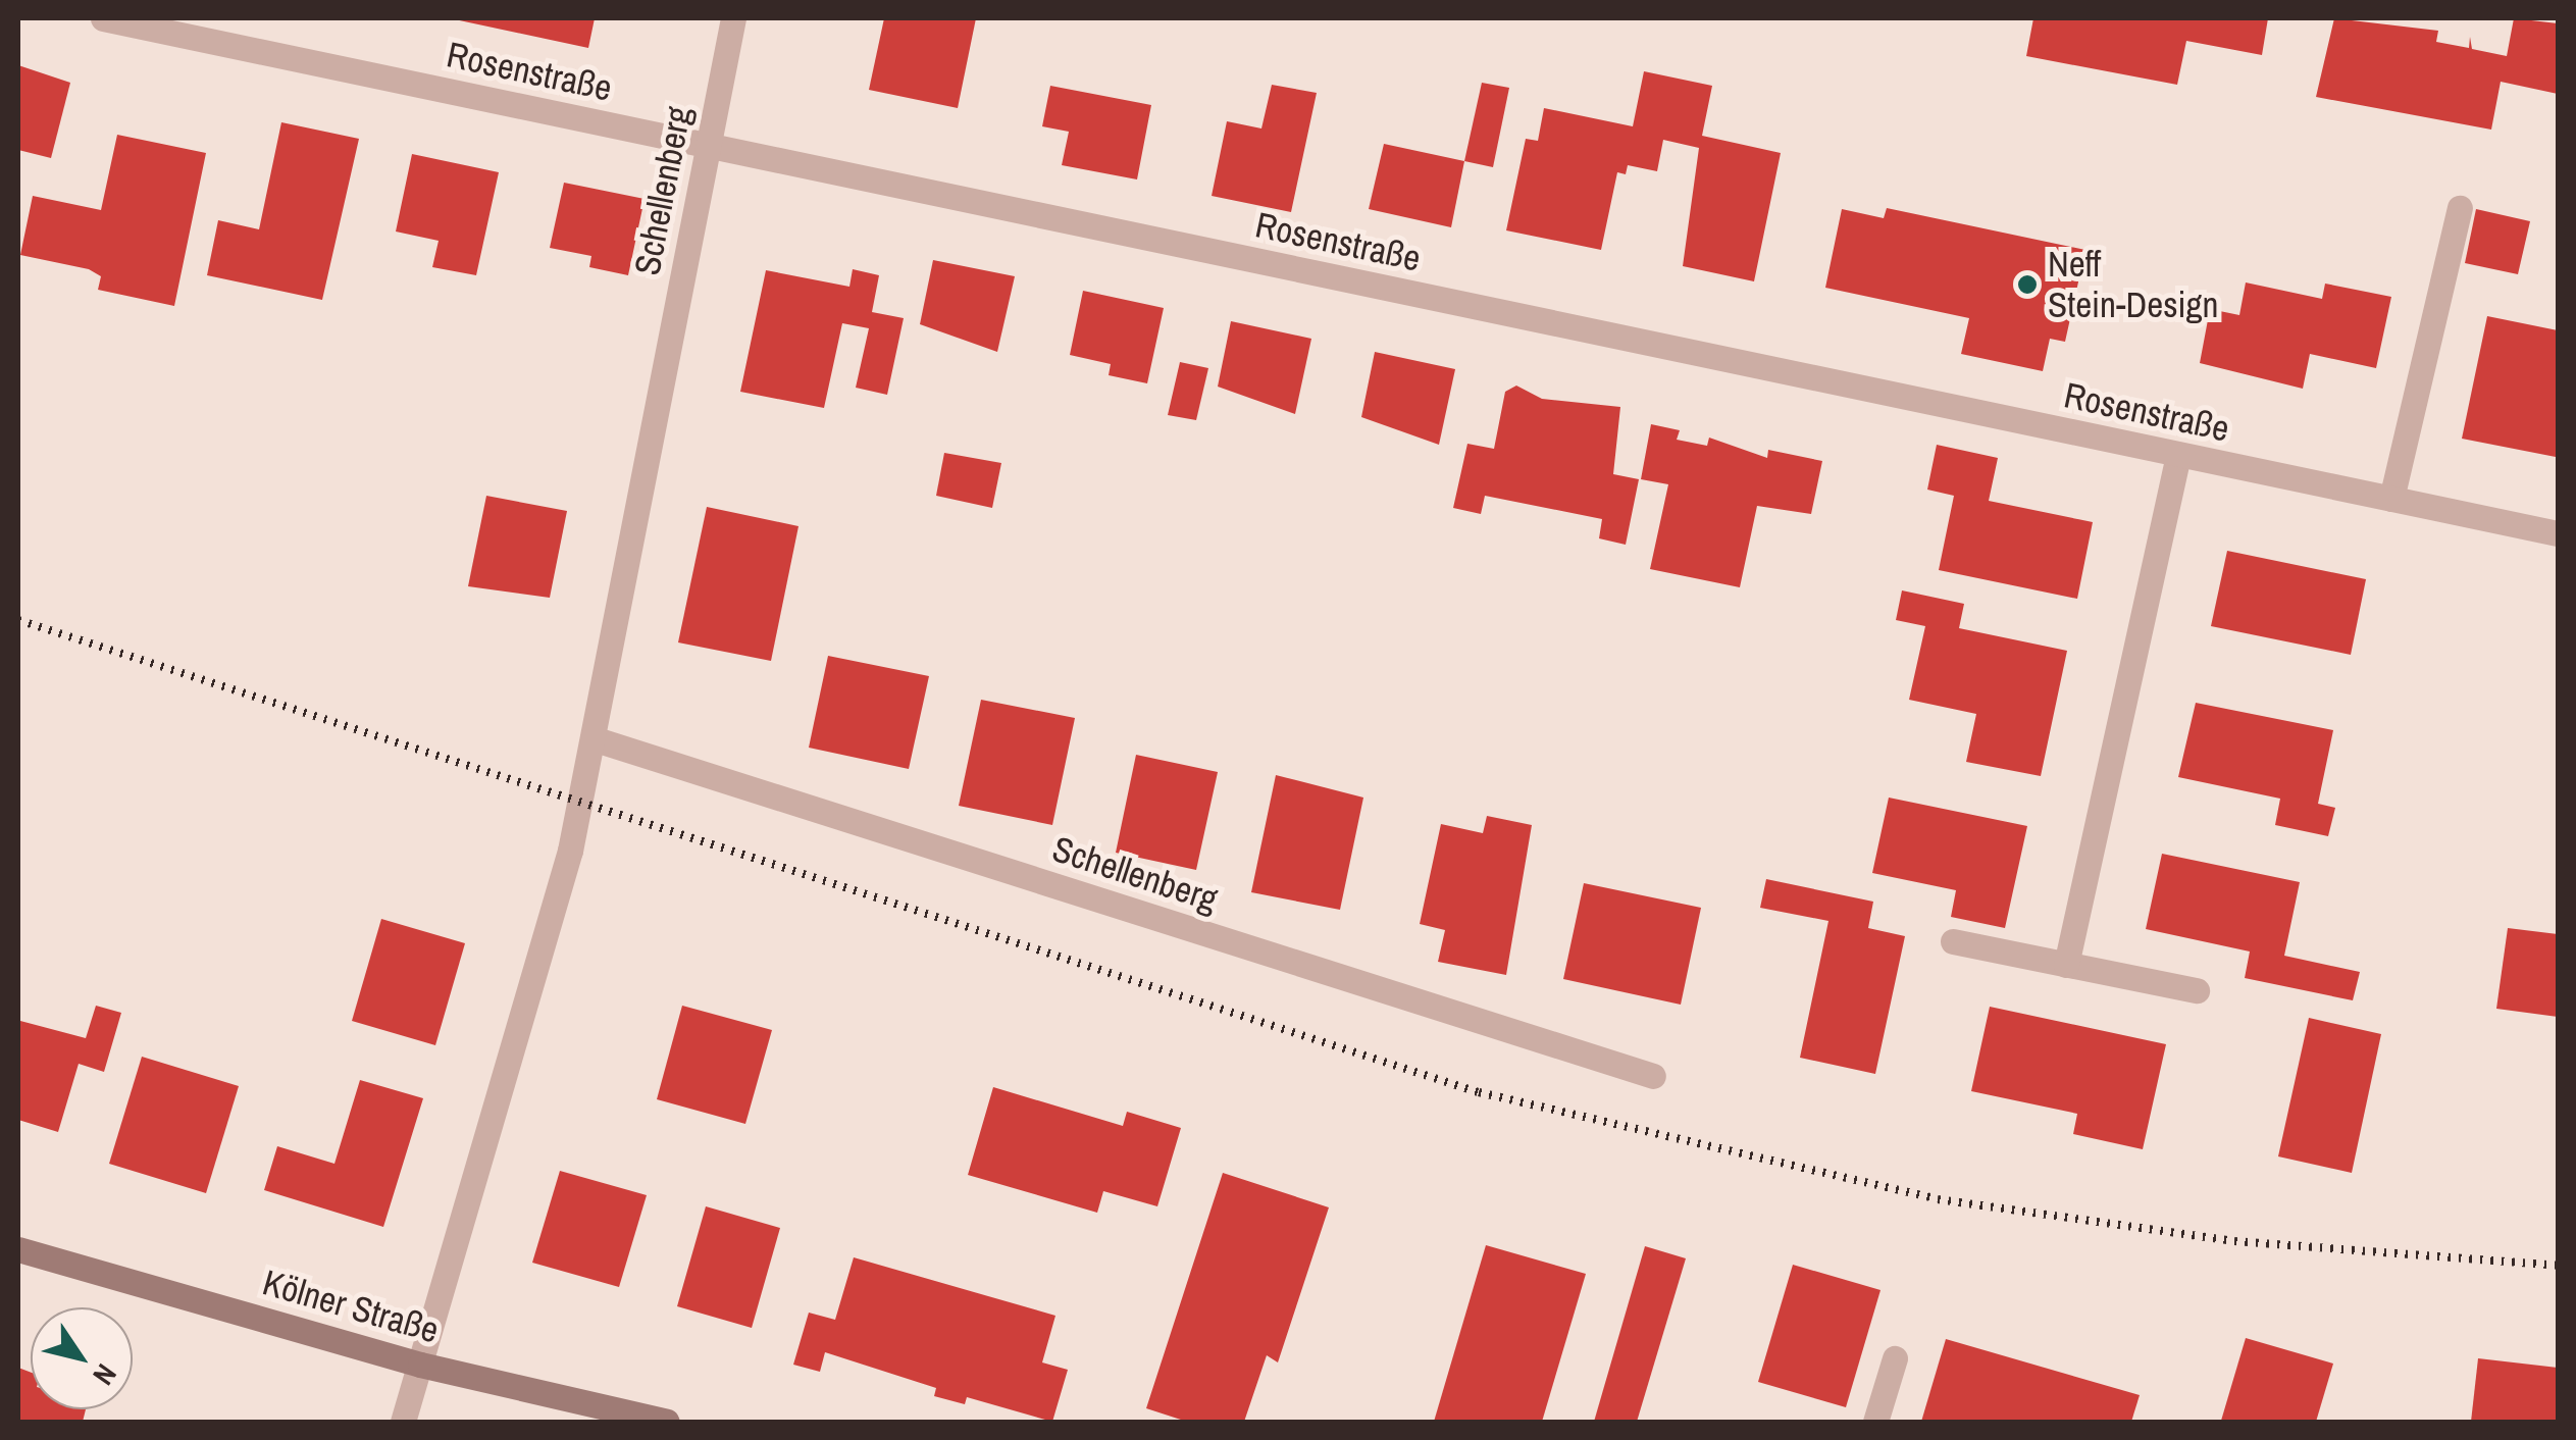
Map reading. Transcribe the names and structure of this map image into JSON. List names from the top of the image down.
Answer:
{
  "streets": {
    "street": ["Rosenstraße", "Schellenberg", "Kölner Straße"]
  },
  "crossings": [
    ["Rosenstraße", "Schellenberg"],
    ["Schellenberg", "Kölner Straße"]
  ],
  "places": ["Neff Stein-Design"],
  "north": "bottom right"
}
